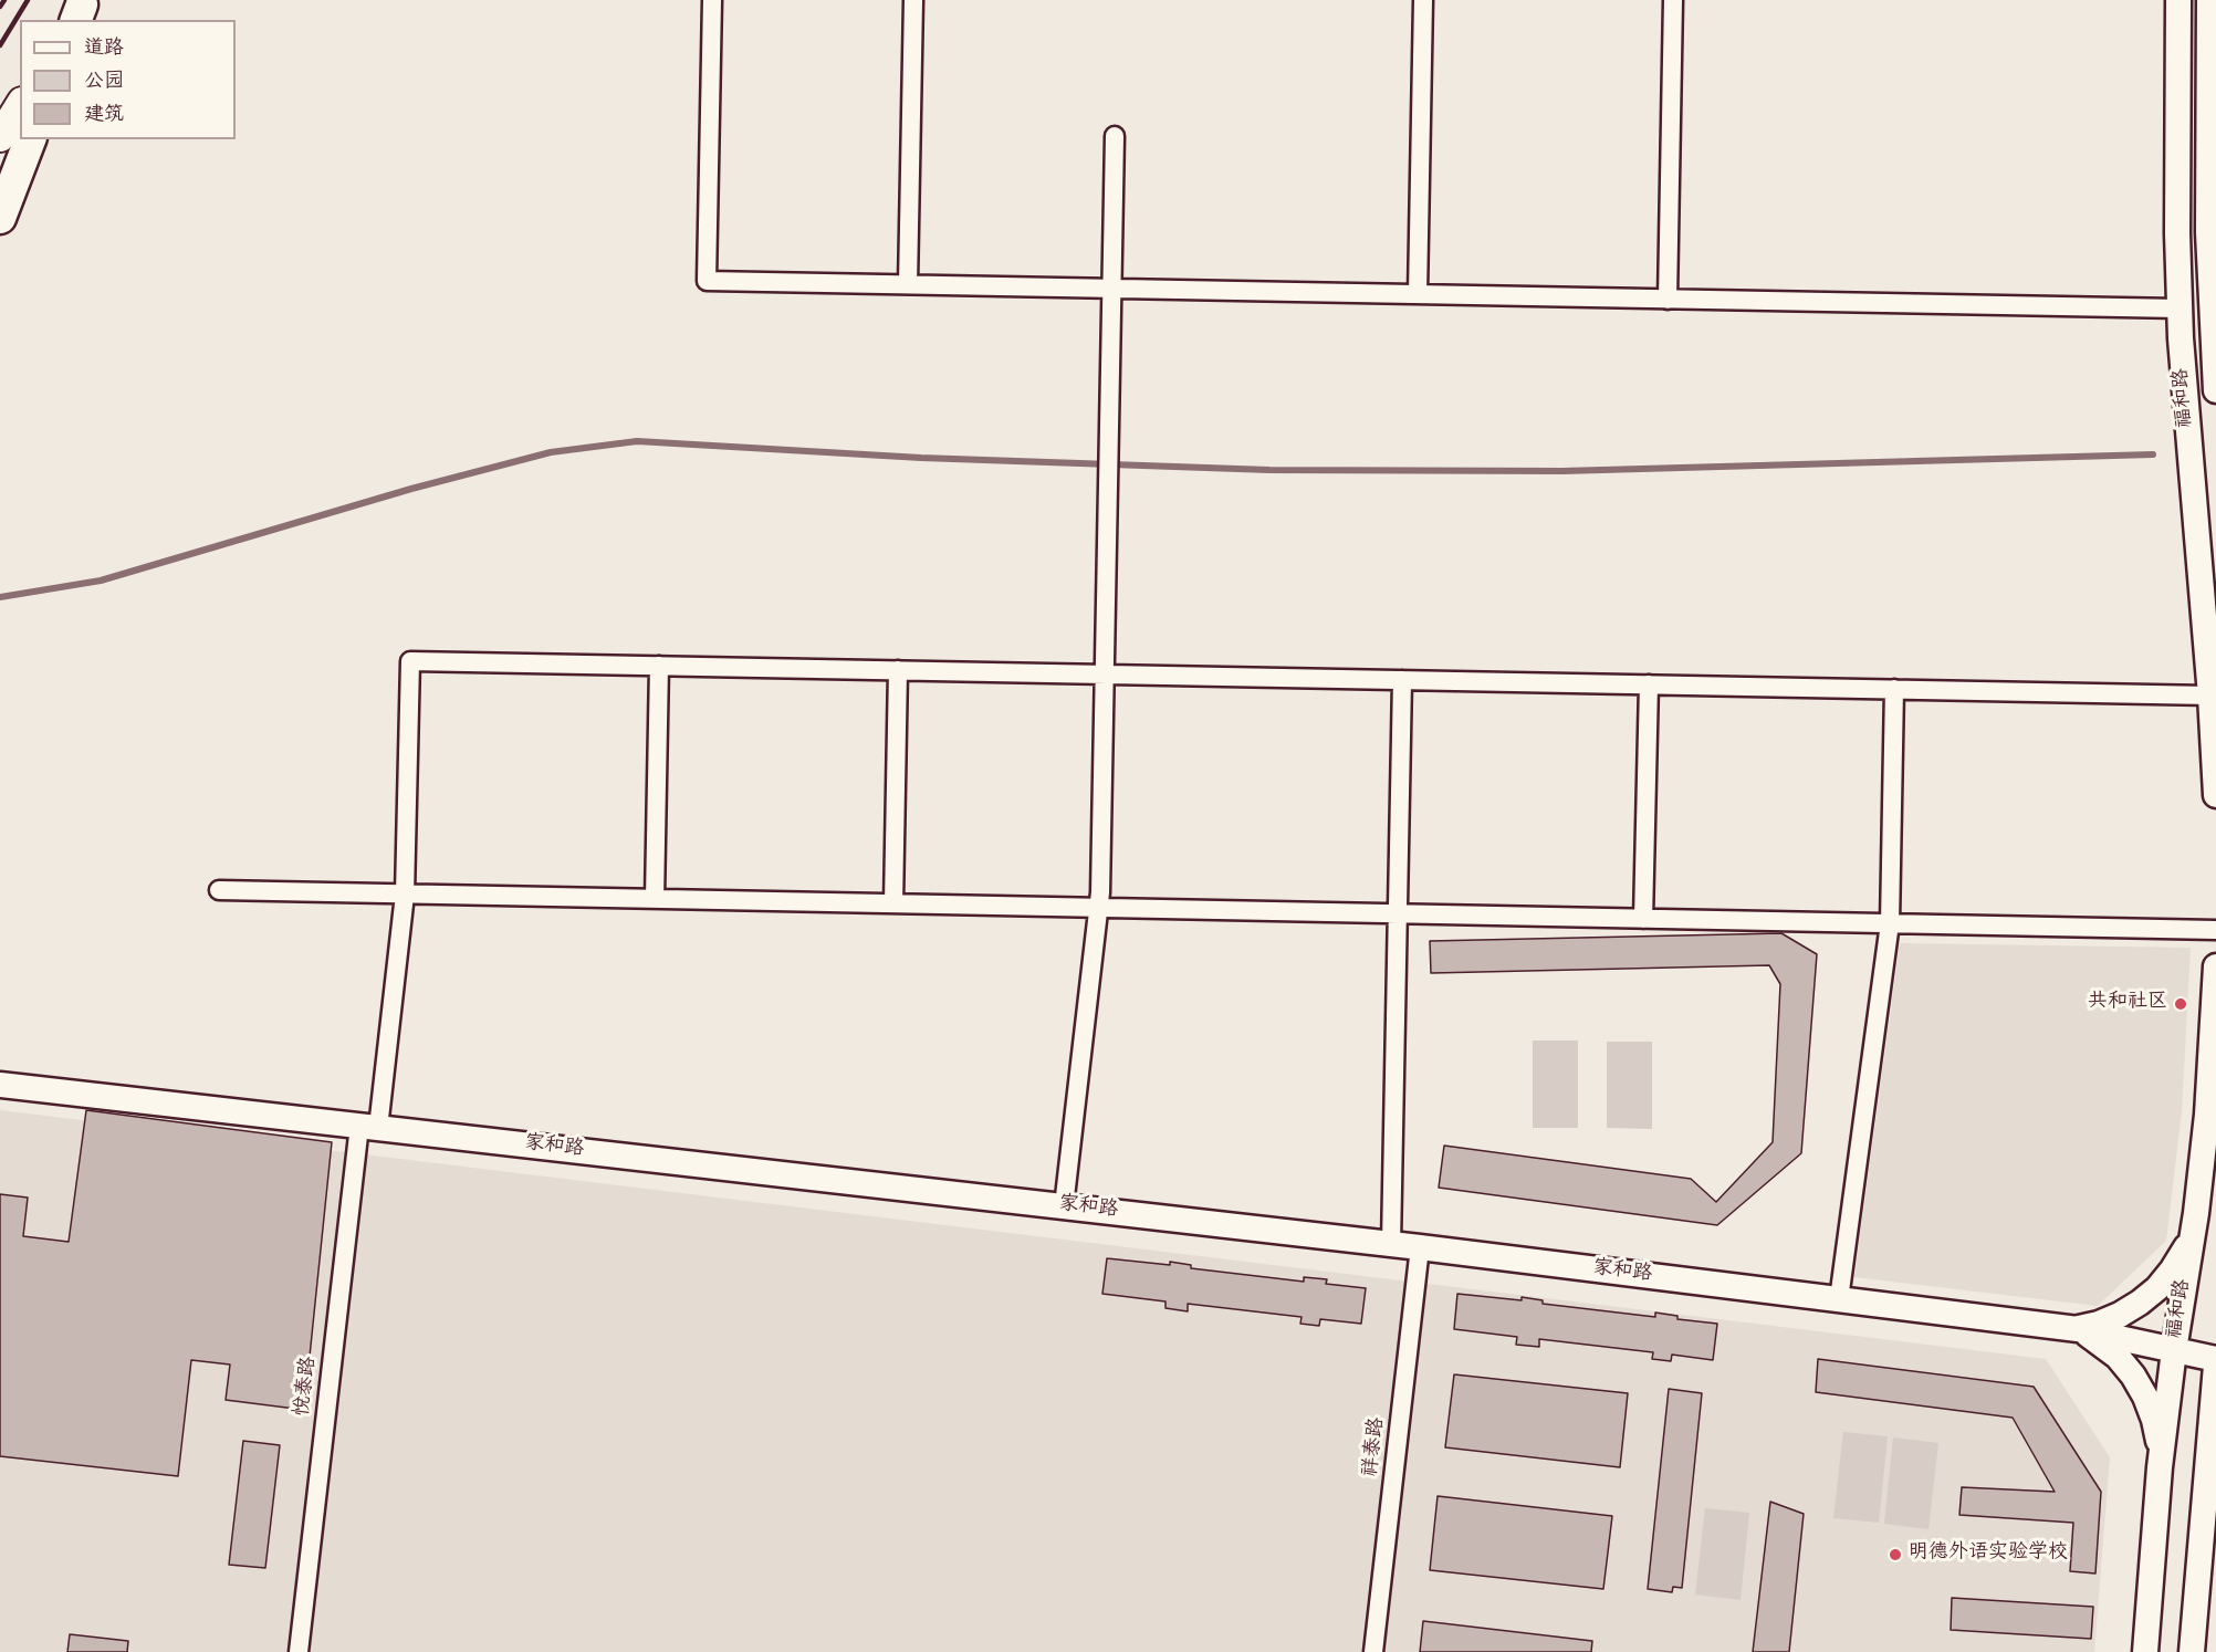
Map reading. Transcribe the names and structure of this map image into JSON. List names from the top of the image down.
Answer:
{
  "streets": {
    "main road": ["福和路", "家和路"],
    "street": ["悦泰路", "祥泰路"]
  },
  "crossings": [
    ["福和路", "家和路"],
    ["家和路", "悦泰路"],
    ["家和路", "祥泰路"]
  ],
  "places": ["共和社区", "明德外语实验学校"],
  "legend": ["道路", "公园", "建筑"]
}
